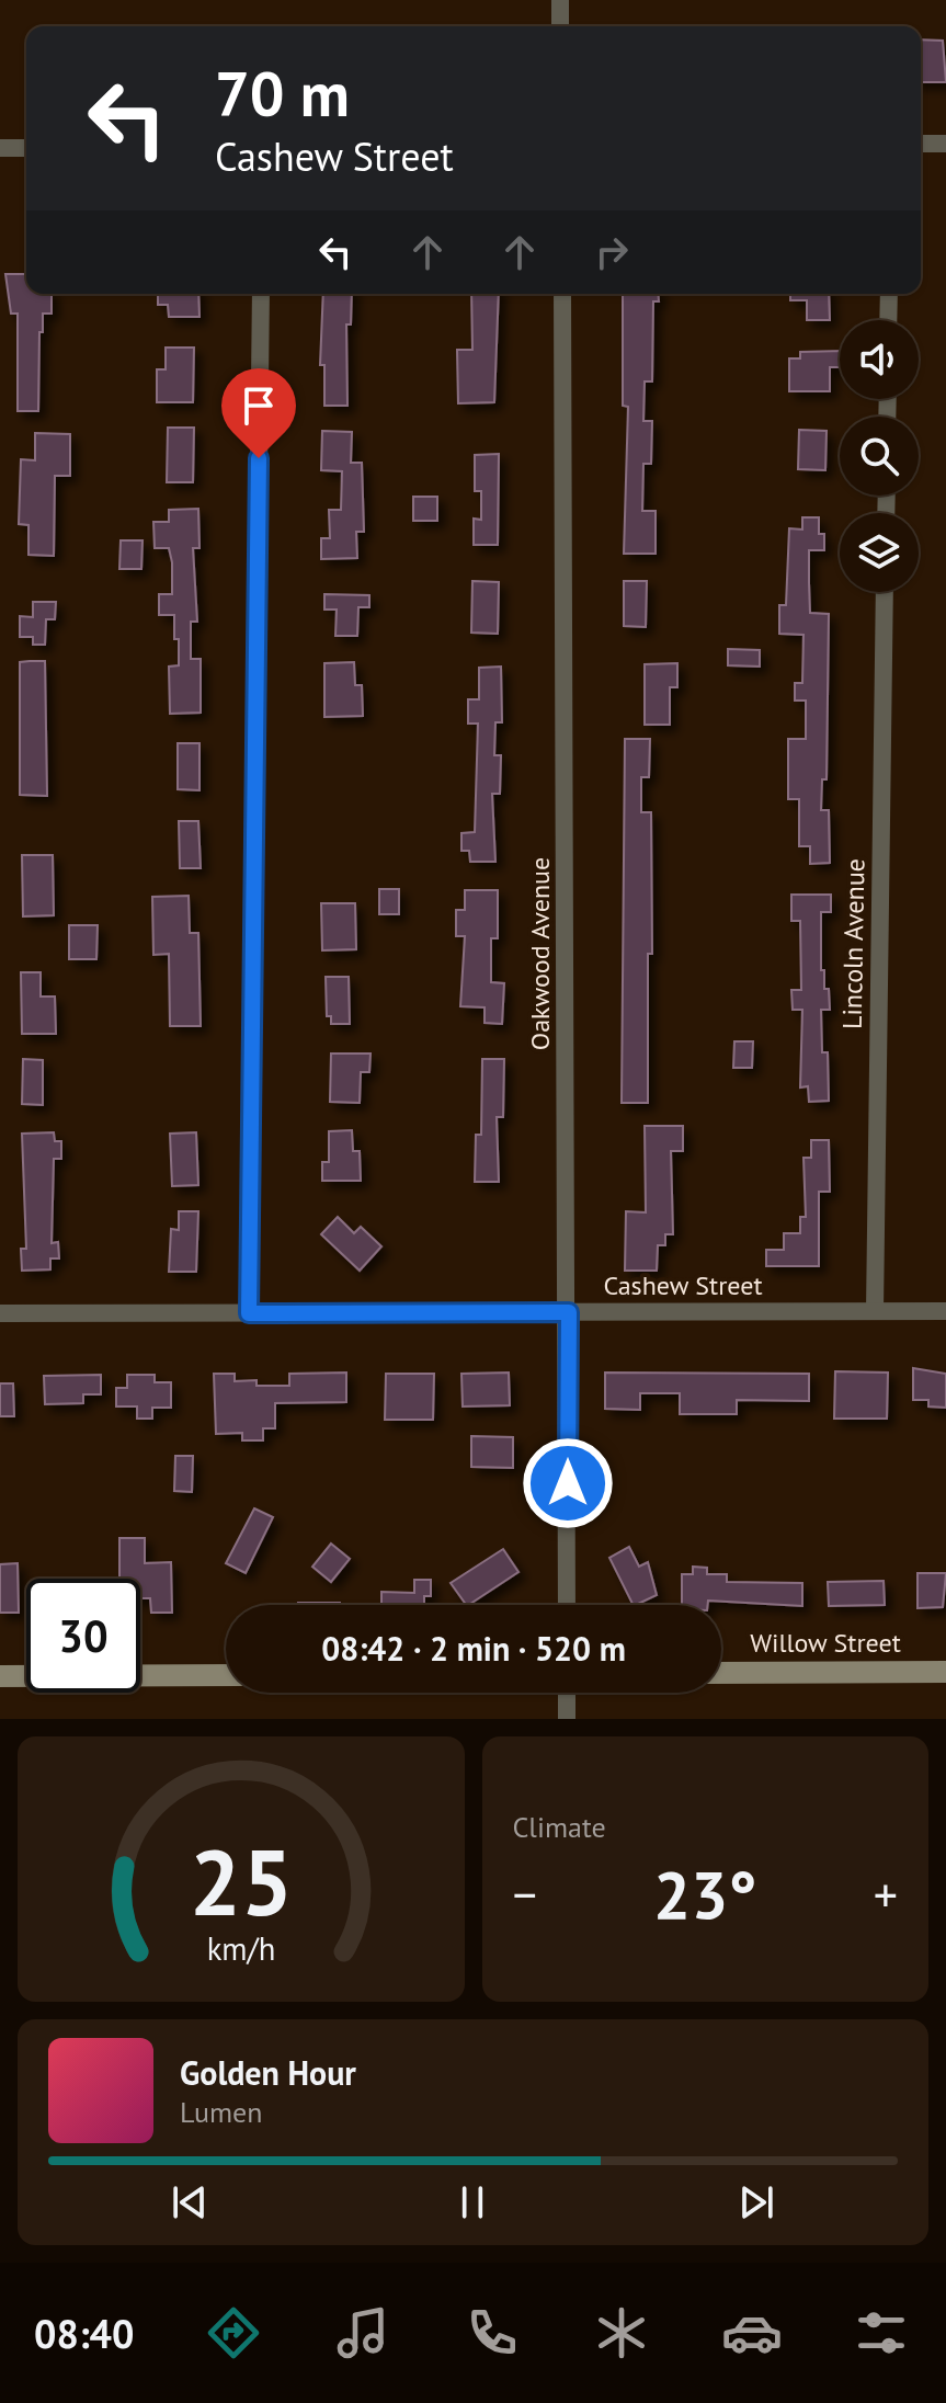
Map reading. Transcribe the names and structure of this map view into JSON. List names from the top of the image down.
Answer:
{
  "streets": {
    "street": [
      "Lincoln Avenue",
      "Oakwood Avenue",
      "Cashew Street",
      "Willow Street"
    ]
  },
  "crossings": [
    ["Lincoln Avenue", "Cashew Street"],
    ["Oakwood Avenue", "Cashew Street"]
  ],
  "page": {
    "turn": ["70 m", "Cashew Street"],
    "limit": "30",
    "trip": "08:42 · 2 min · 520 m",
    "tile": "Climate",
    "heat": ["−", "23°", "+"],
    "song": ["Golden Hour", "Lumen"],
    "tabs": "08:40",
    "gauge": ["25", "km/h"]
  }
}
